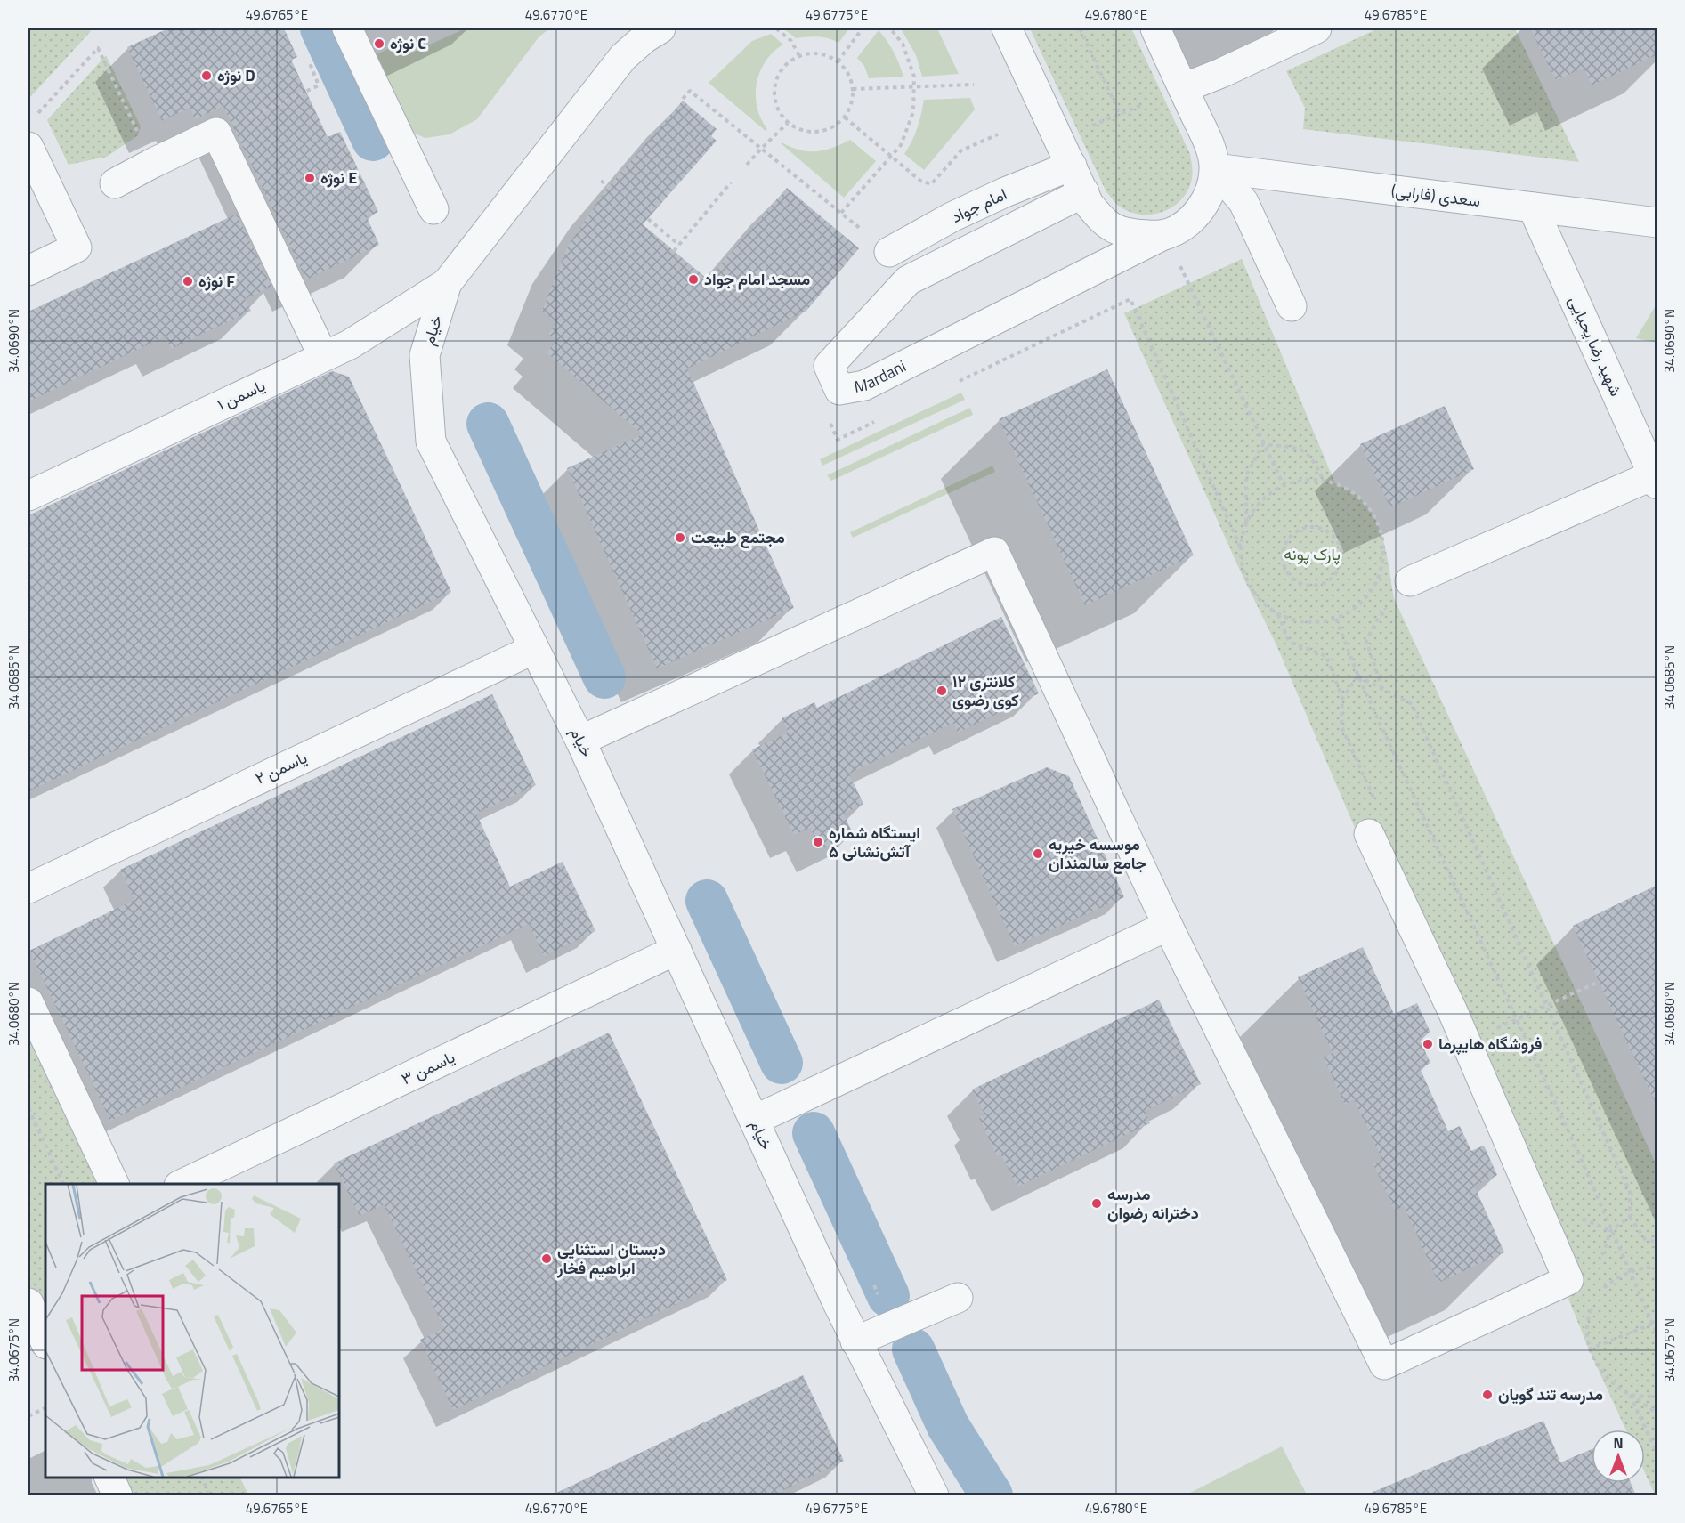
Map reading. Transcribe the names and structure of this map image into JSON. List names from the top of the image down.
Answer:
{
  "streets": {
    "street": [
      "سعدی (فارابی)",
      "امام جواد",
      "خیام",
      "شهید رضا یحیایی",
      "Mardani",
      "یاسمن ۱",
      "یاسمن ۲",
      "یاسمن ۳"
    ]
  },
  "crossings": [
    ["سعدی (فارابی)", "شهید رضا یحیایی"],
    ["خیام", "یاسمن ۱"],
    ["خیام", "یاسمن ۲"],
    ["خیام", "یاسمن ۳"]
  ],
  "parks": ["پارک پونه"],
  "places": [
    "نوژه C",
    "نوژه D",
    "نوژه E",
    "مسجد امام جواد",
    "نوژه F",
    "مجتمع طبیعت",
    "کلانتری ۱۲ کوی رضوی",
    "ایستگاه شماره ۵ آتش‌نشانی",
    "موسسه خیریه جامع سالمندان",
    "فروشگاه هایپرما",
    "مدرسه دخترانه رضوان",
    "دبستان استثنایی ابراهیم فخار",
    "مدرسه تند گویان"
  ],
  "north": "top",
  "coordinates": [
    "49.6765°E",
    "49.6770°E",
    "49.6775°E",
    "49.6780°E",
    "49.6785°E",
    "34.0690°N",
    "34.0685°N",
    "34.0680°N",
    "34.0675°N"
  ]
}
